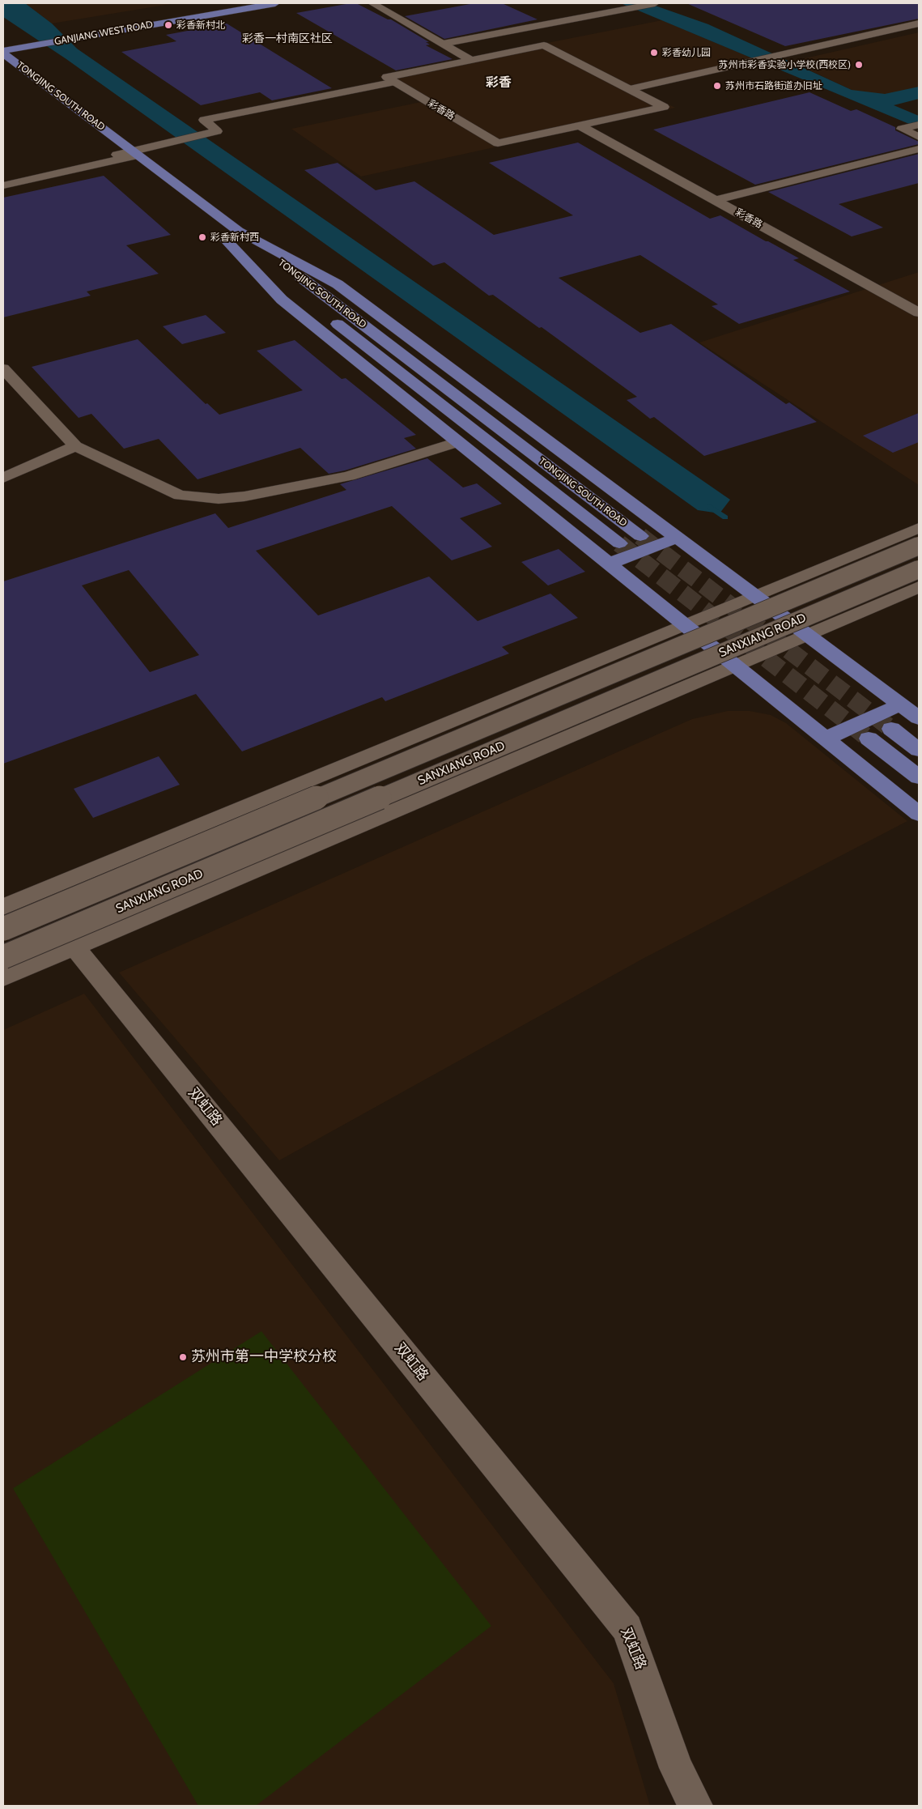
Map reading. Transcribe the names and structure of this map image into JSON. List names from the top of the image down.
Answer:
{
  "streets": {
    "main road": ["GANJIANG WEST ROAD", "TONGJING SOUTH ROAD"],
    "street": ["彩香路", "SANXIANG ROAD", "双虹路"]
  },
  "crossings": [
    ["GANJIANG WEST ROAD", "TONGJING SOUTH ROAD"]
  ],
  "districts": ["彩香一村南区社区", "彩香"],
  "places": [
    "彩香新村北",
    "彩香幼儿园",
    "苏州市彩香实验小学校(西校区)",
    "苏州市石路街道办旧址",
    "彩香新村西",
    "苏州市第一中学校分校"
  ]
}
